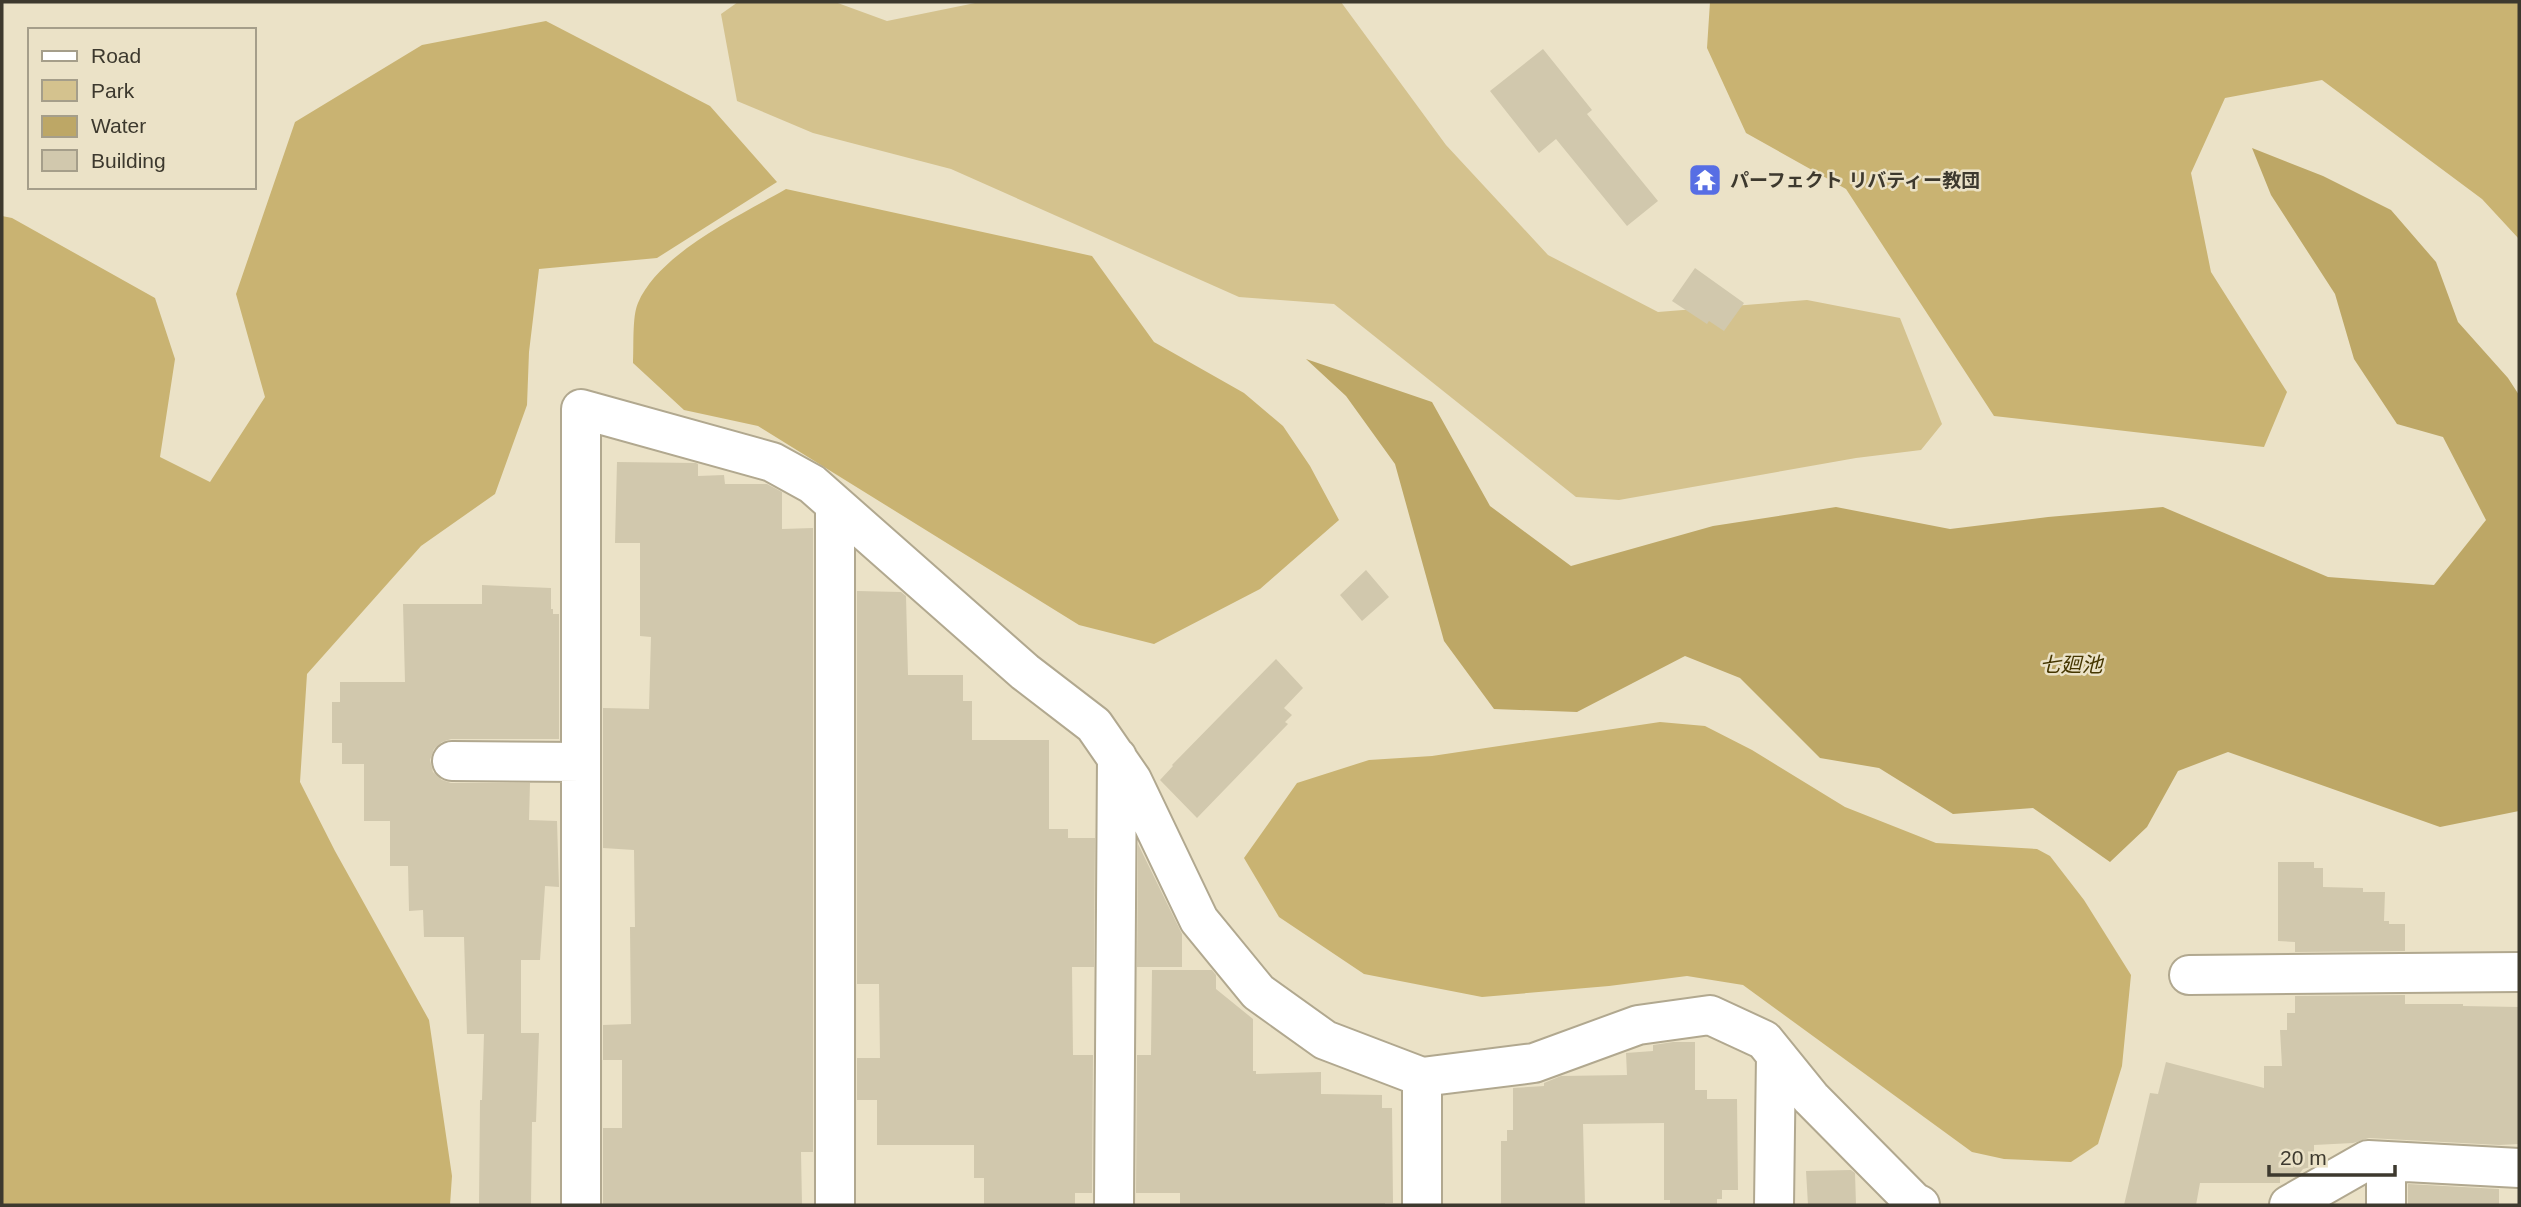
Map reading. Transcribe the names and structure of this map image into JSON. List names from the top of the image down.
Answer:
{
  "water": ["七廻池"],
  "places": {
    "temple": ["パーフェクト リバティー教団"]
  },
  "legend": [
    "Road",
    "Park",
    "Water",
    "Building"
  ],
  "scale_bar": "20 m"
}
